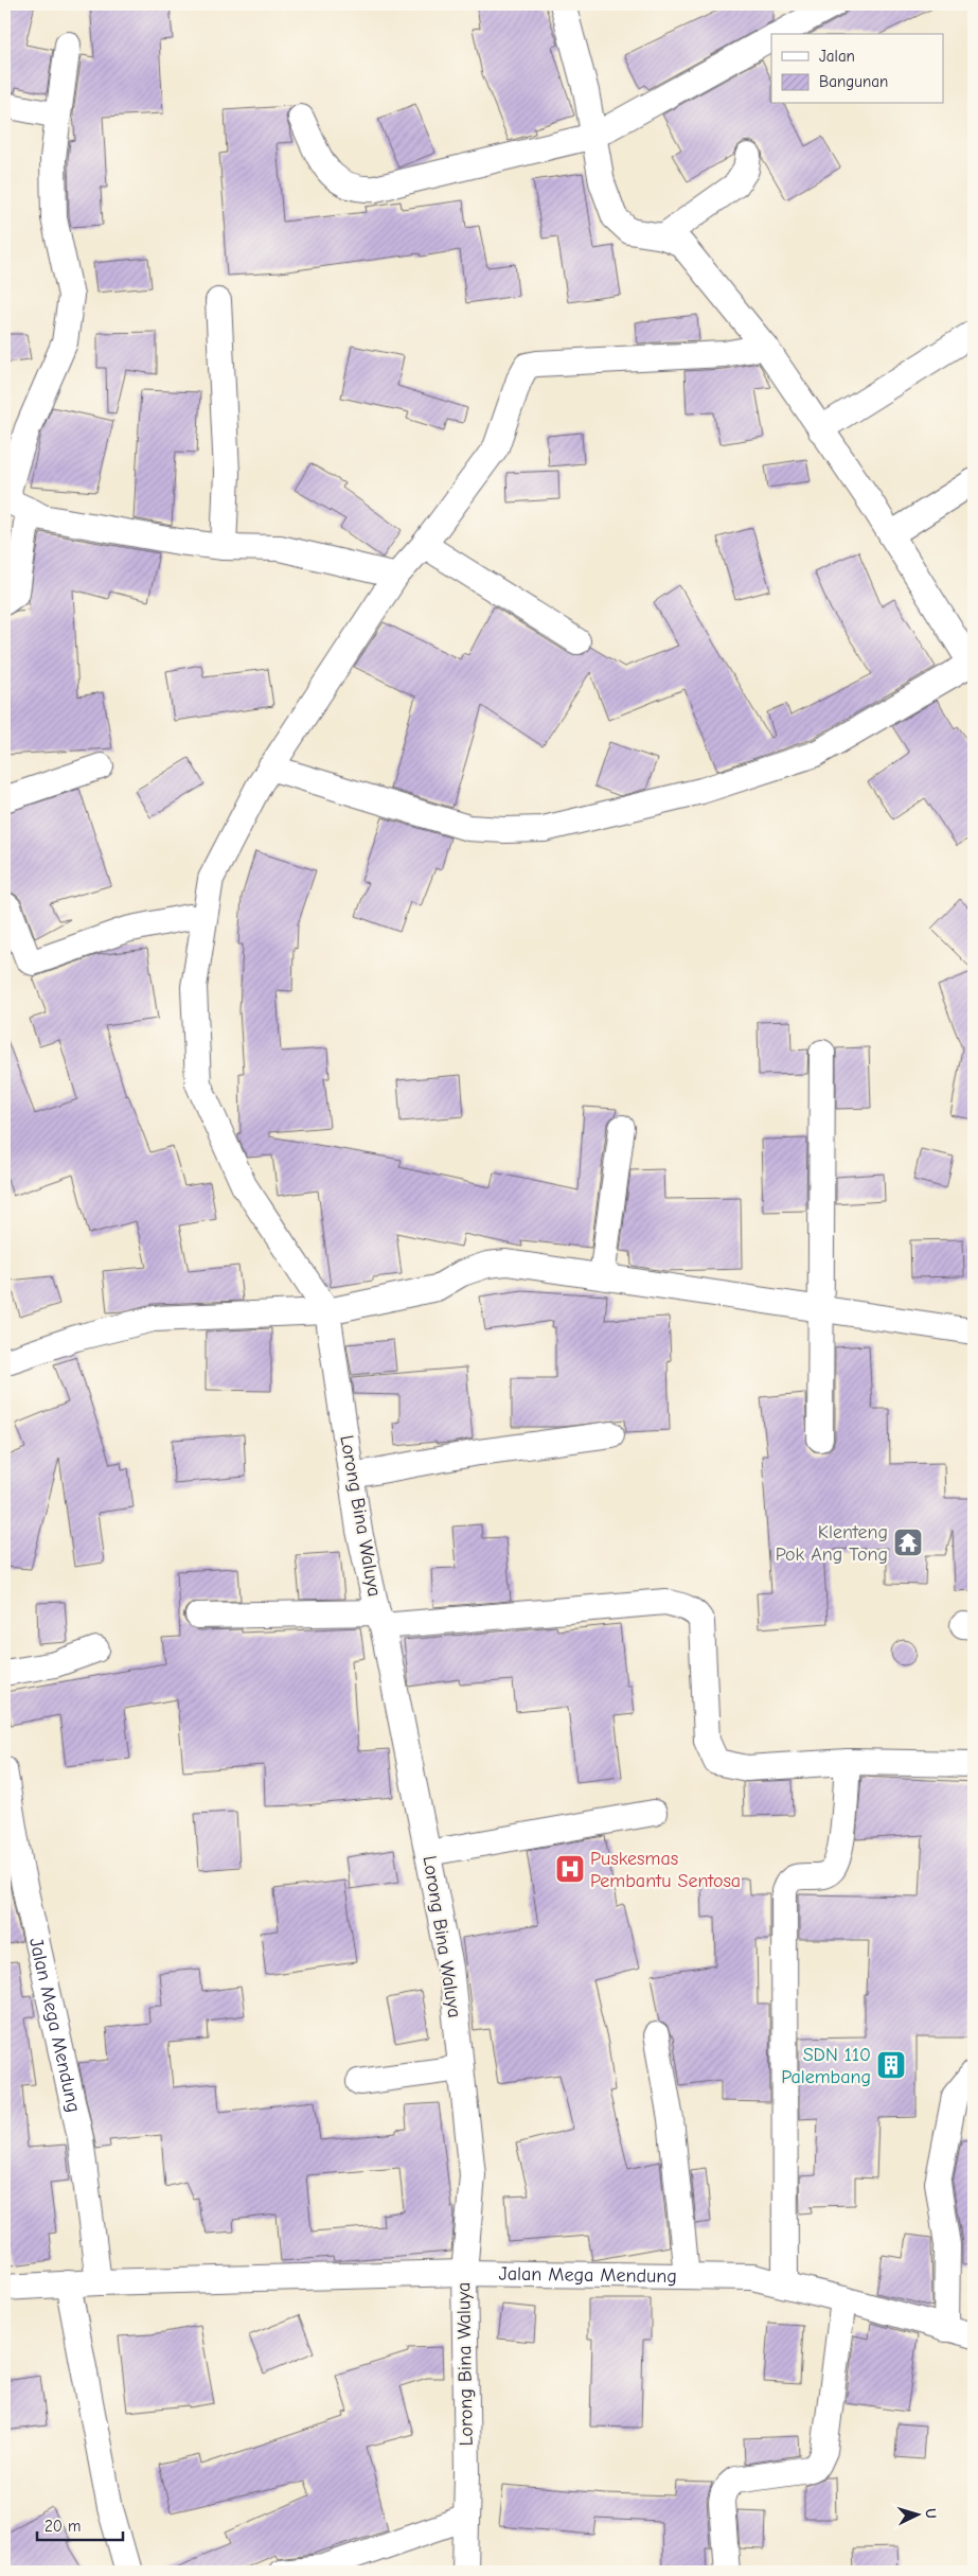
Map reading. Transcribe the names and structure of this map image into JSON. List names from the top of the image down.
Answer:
{
  "streets": {
    "street": ["Lorong Bina Waluya", "Jalan Mega Mendung"]
  },
  "crossings": [
    ["Lorong Bina Waluya", "Jalan Mega Mendung"]
  ],
  "places": {
    "temple": ["Klenteng Pok Ang Tong"],
    "hospital": ["Puskesmas Pembantu Sentosa"],
    "building": ["SDN 110 Palembang"]
  },
  "legend": ["Jalan", "Bangunan"],
  "scale_bar": "20 m",
  "north": "right"
}
